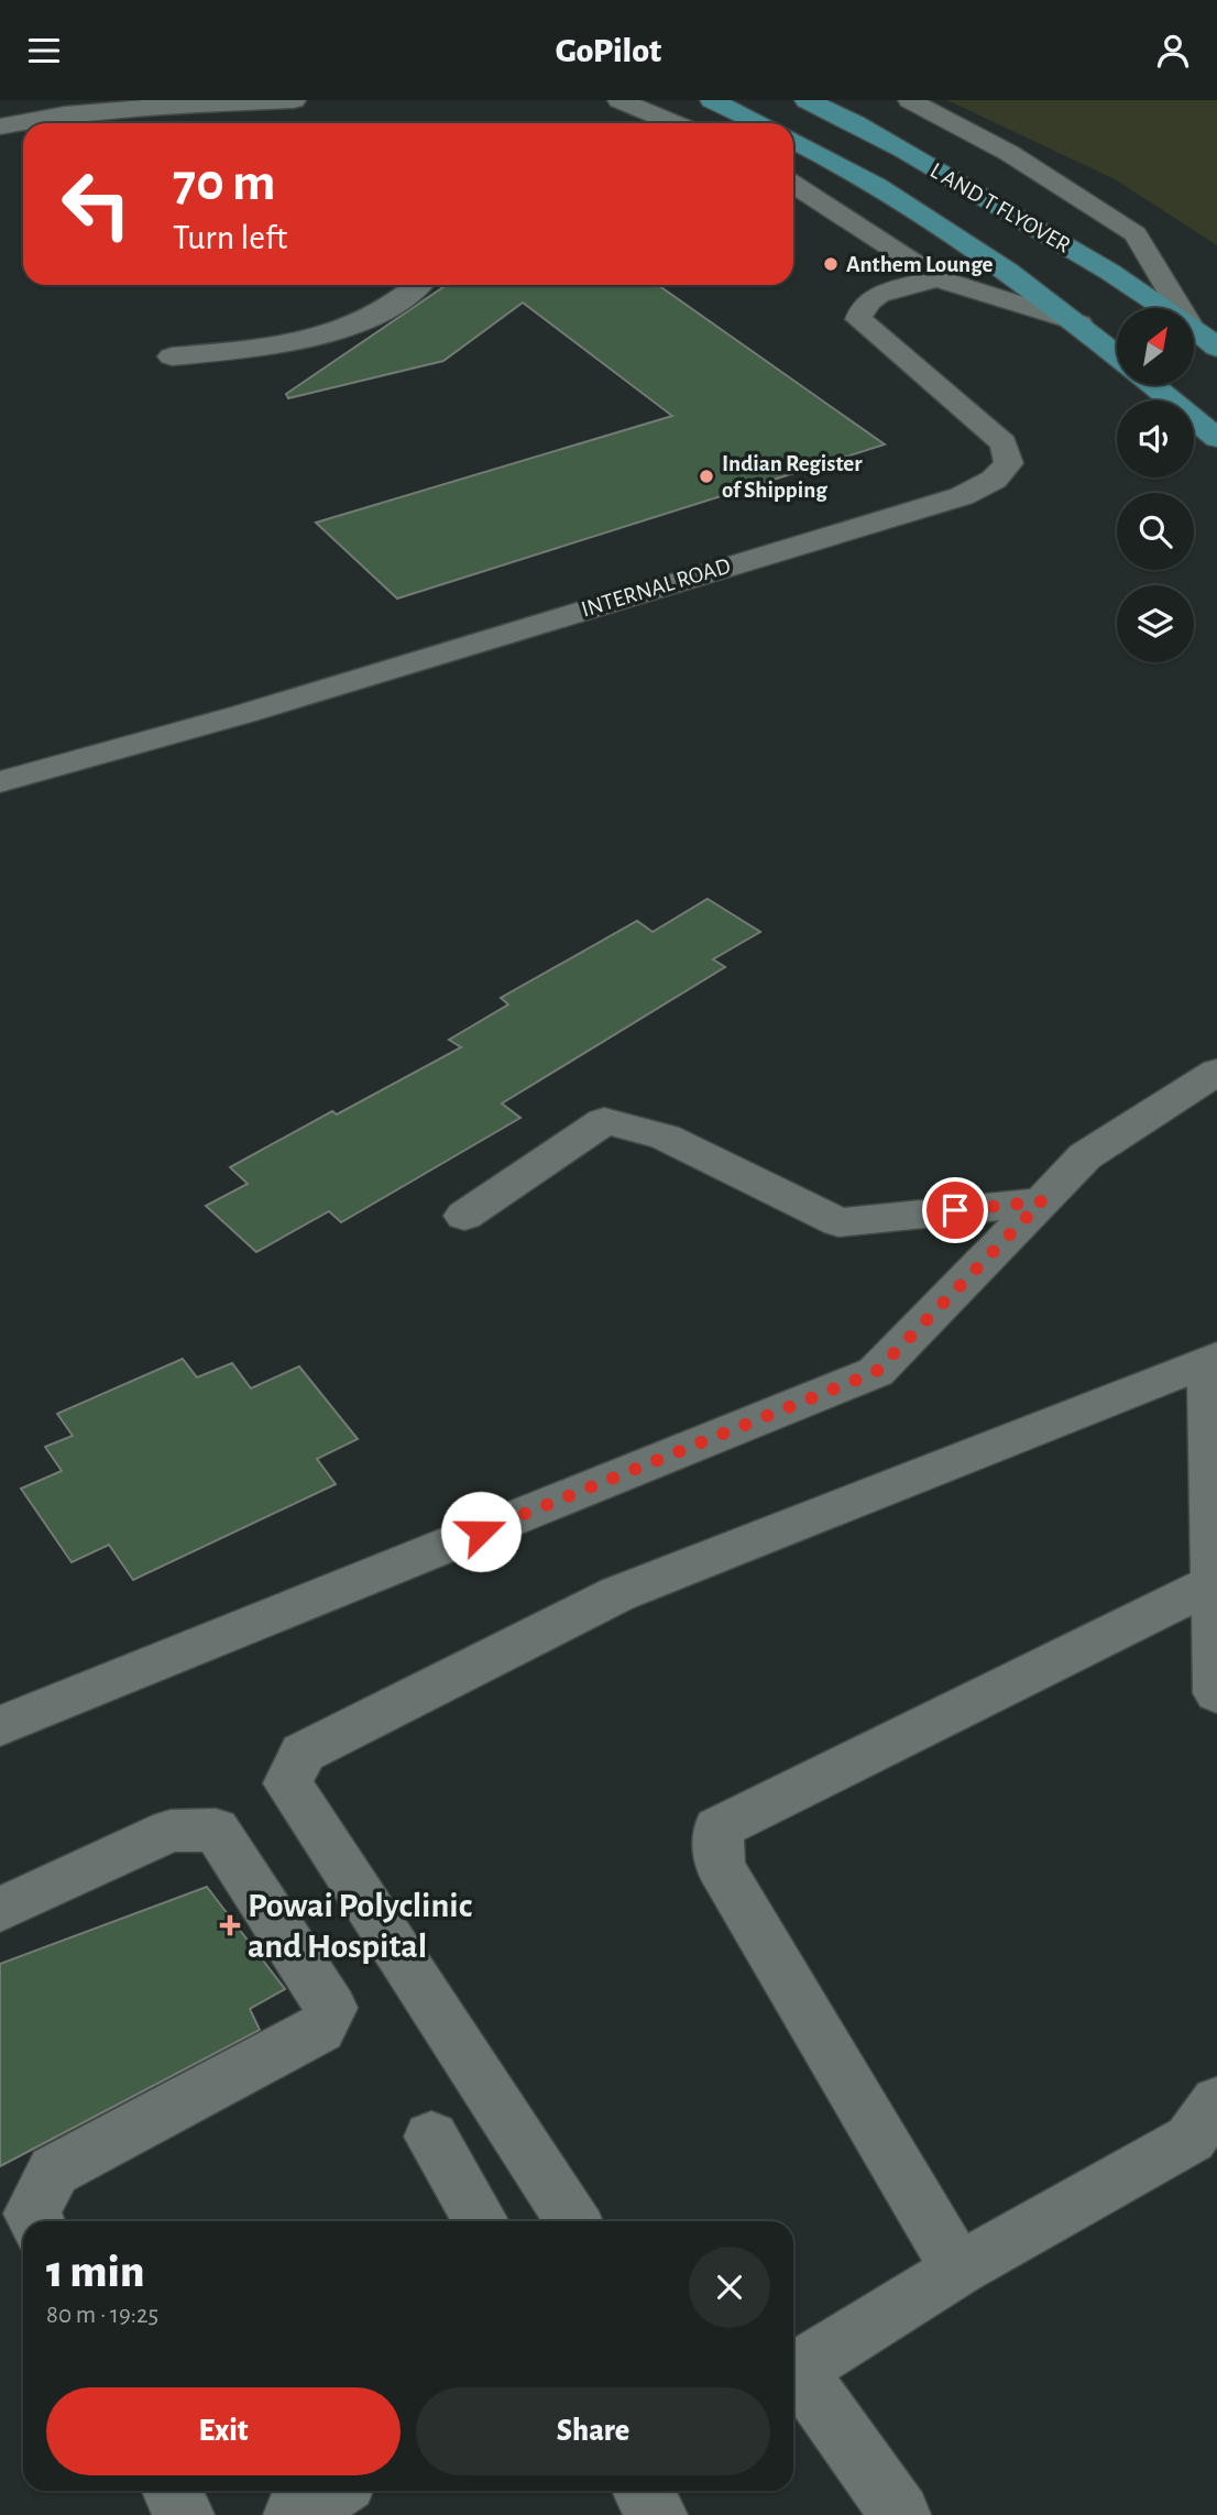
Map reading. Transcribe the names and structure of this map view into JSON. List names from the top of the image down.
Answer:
{
  "streets": {
    "main road": ["L AND T FLYOVER"],
    "street": ["INTERNAL ROAD"]
  },
  "places": {
    "other": ["Anthem Lounge", "Indian Register of Shipping"],
    "health": ["Powai Polyclinic and Hospital"]
  },
  "north": "top right",
  "page": {
    "header": "GoPilot",
    "turn": ["70 m", "Turn left"],
    "heading": ["1 min", "80 m · 19:25"],
    "buttons": ["Exit", "Share"]
  }
}
